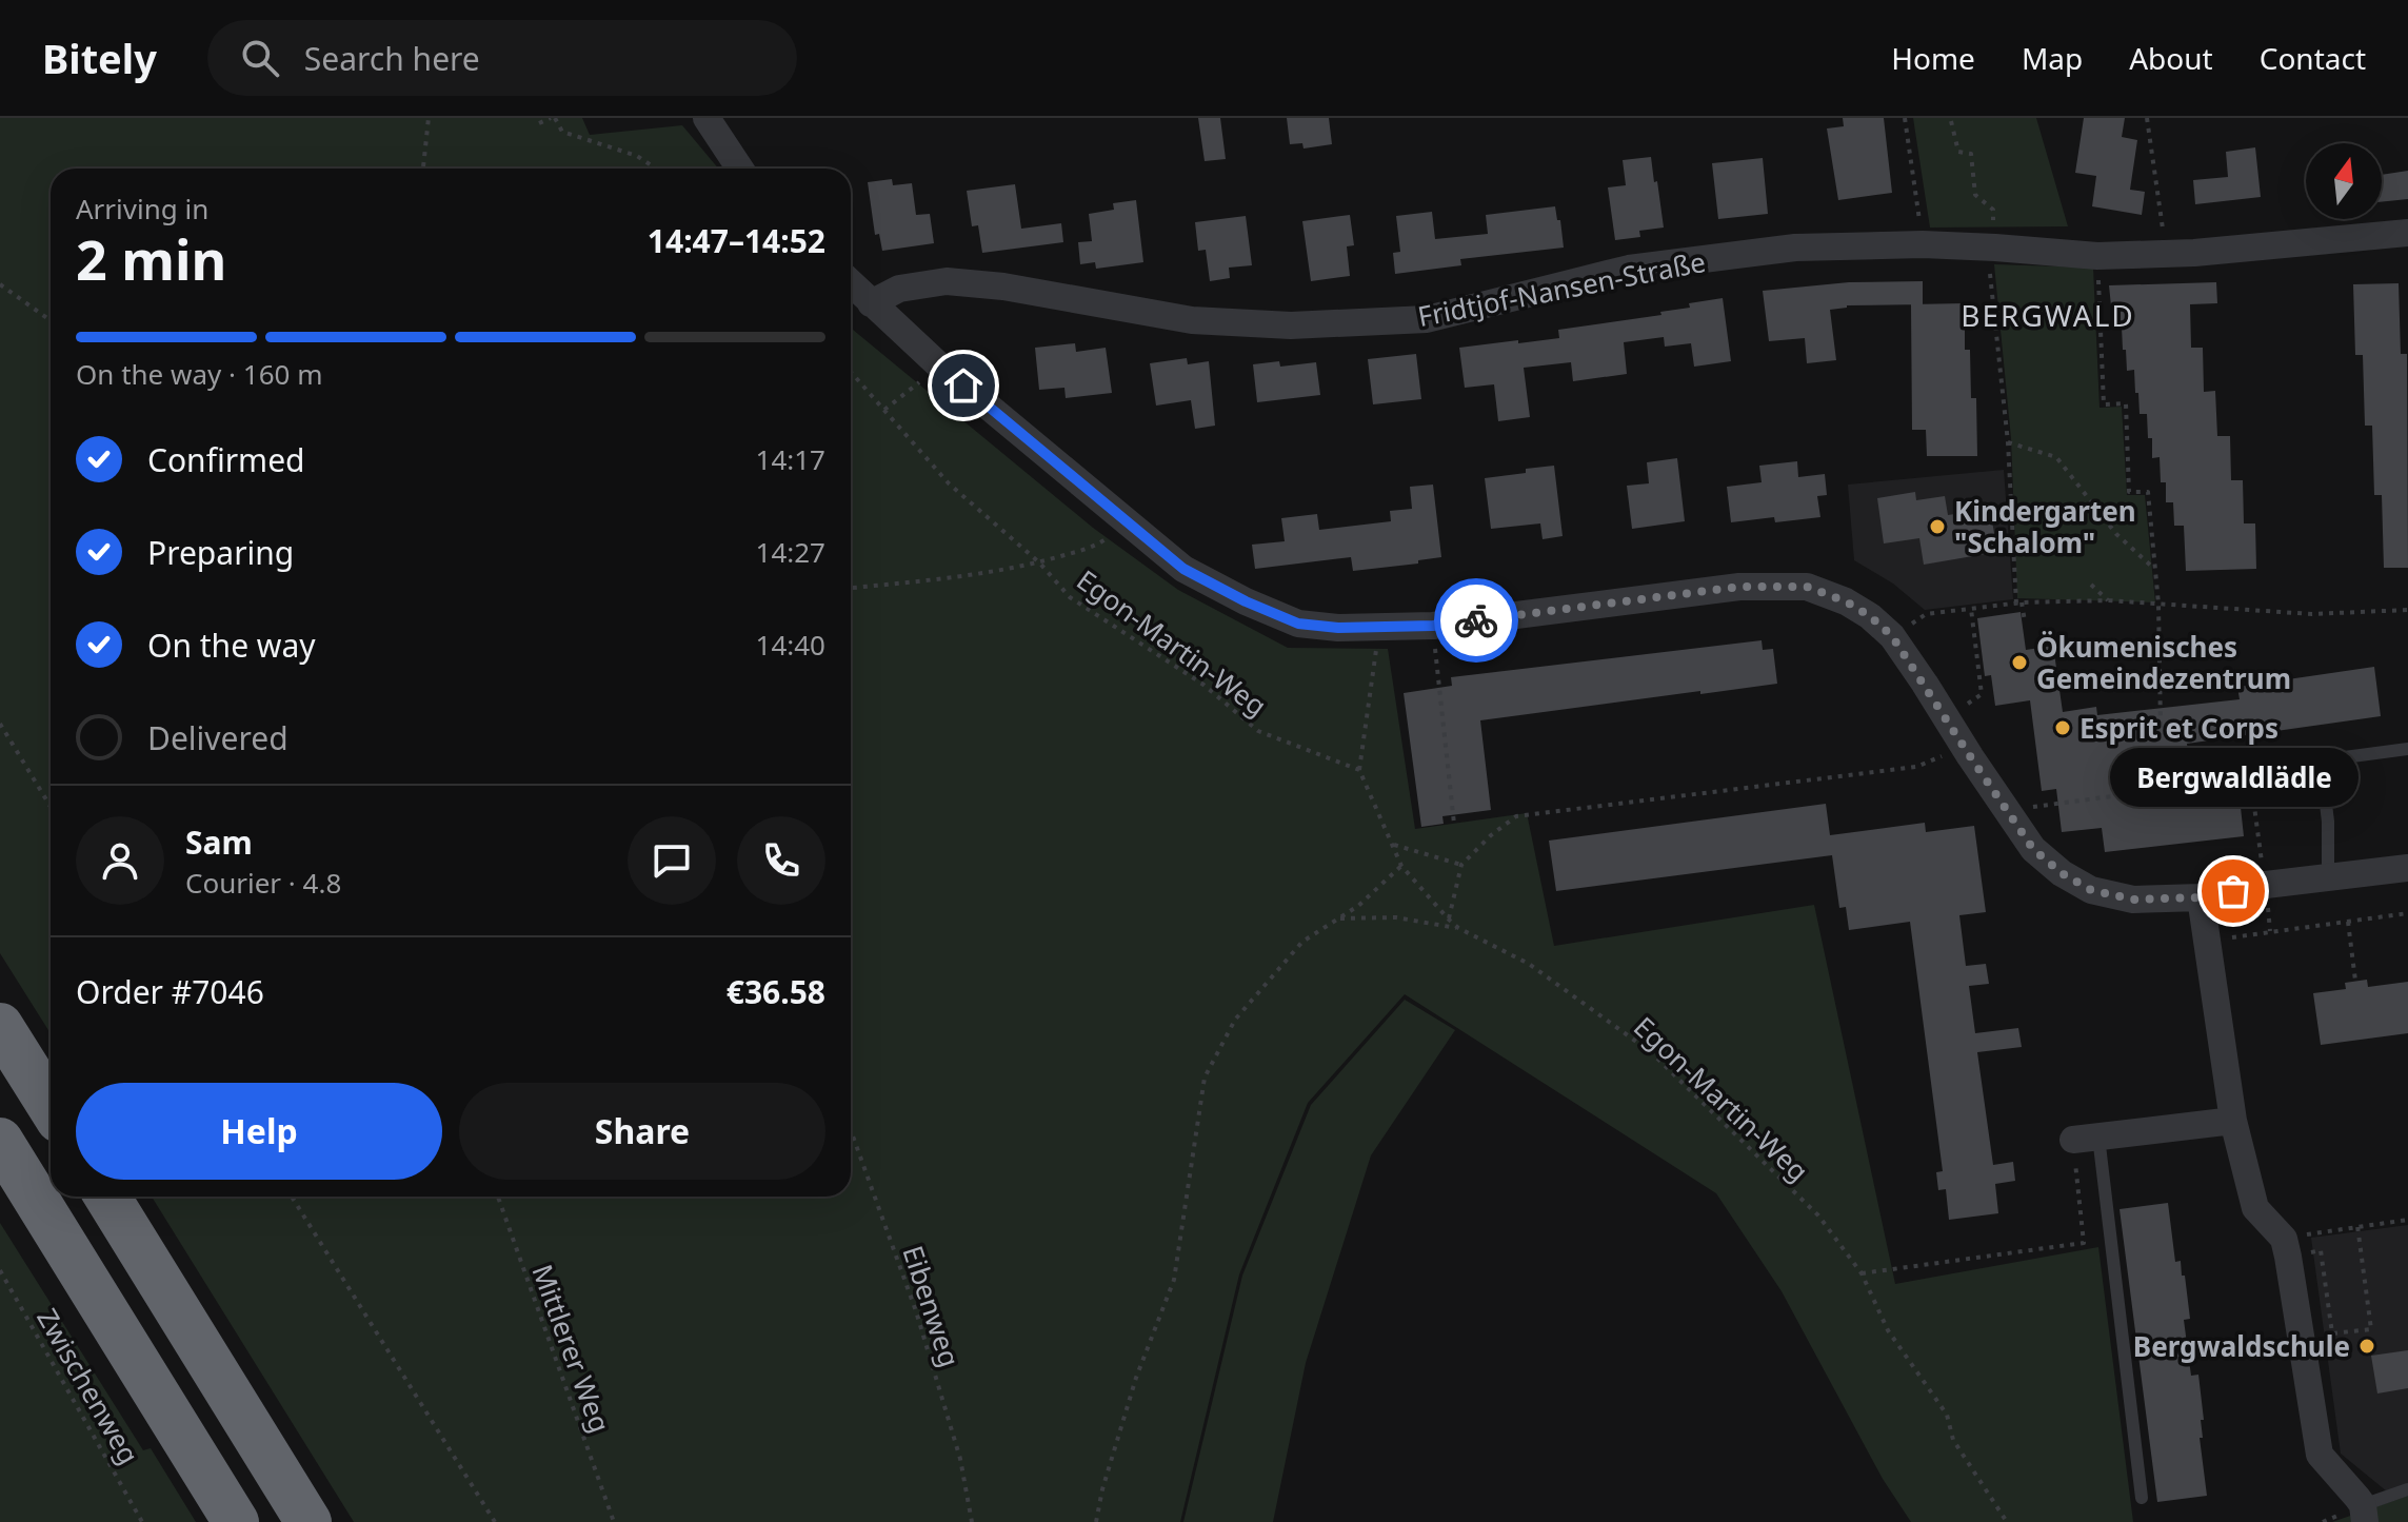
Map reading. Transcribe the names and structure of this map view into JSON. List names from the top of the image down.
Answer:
{
  "streets": {
    "street": ["Fridtjof-Nansen-Straße"],
    "path": [
      "Egon-Martin-Weg",
      "Eibenweg",
      "Mittlerer Weg",
      "Zwischenweg"
    ]
  },
  "districts": ["BERGWALD"],
  "places": [
    "Kindergarten \"Schalom\"",
    "Ökumenisches Gemeindezentrum",
    "Esprit et Corps",
    "Bergwaldlädle",
    "Bergwaldschule"
  ],
  "north": "top",
  "page": {
    "header": "Bitely",
    "search": "Search here",
    "nav": [
      "Home",
      "Map",
      "About",
      "Contact"
    ],
    "heading": ["2 min", "Arriving in", "14:47–14:52"],
    "panel": [
      "Sam",
      "Courier · 4.8",
      "Order #7046",
      "€36.58"
    ],
    "bar": "On the way · 160 m",
    "list": [
      ["Confirmed", "14:17"],
      ["Preparing", "14:27"],
      ["On the way", "14:40"],
      "Delivered"
    ],
    "bubble": "Bergwaldlädle",
    "buttons": ["Help", "Share"]
  }
}
